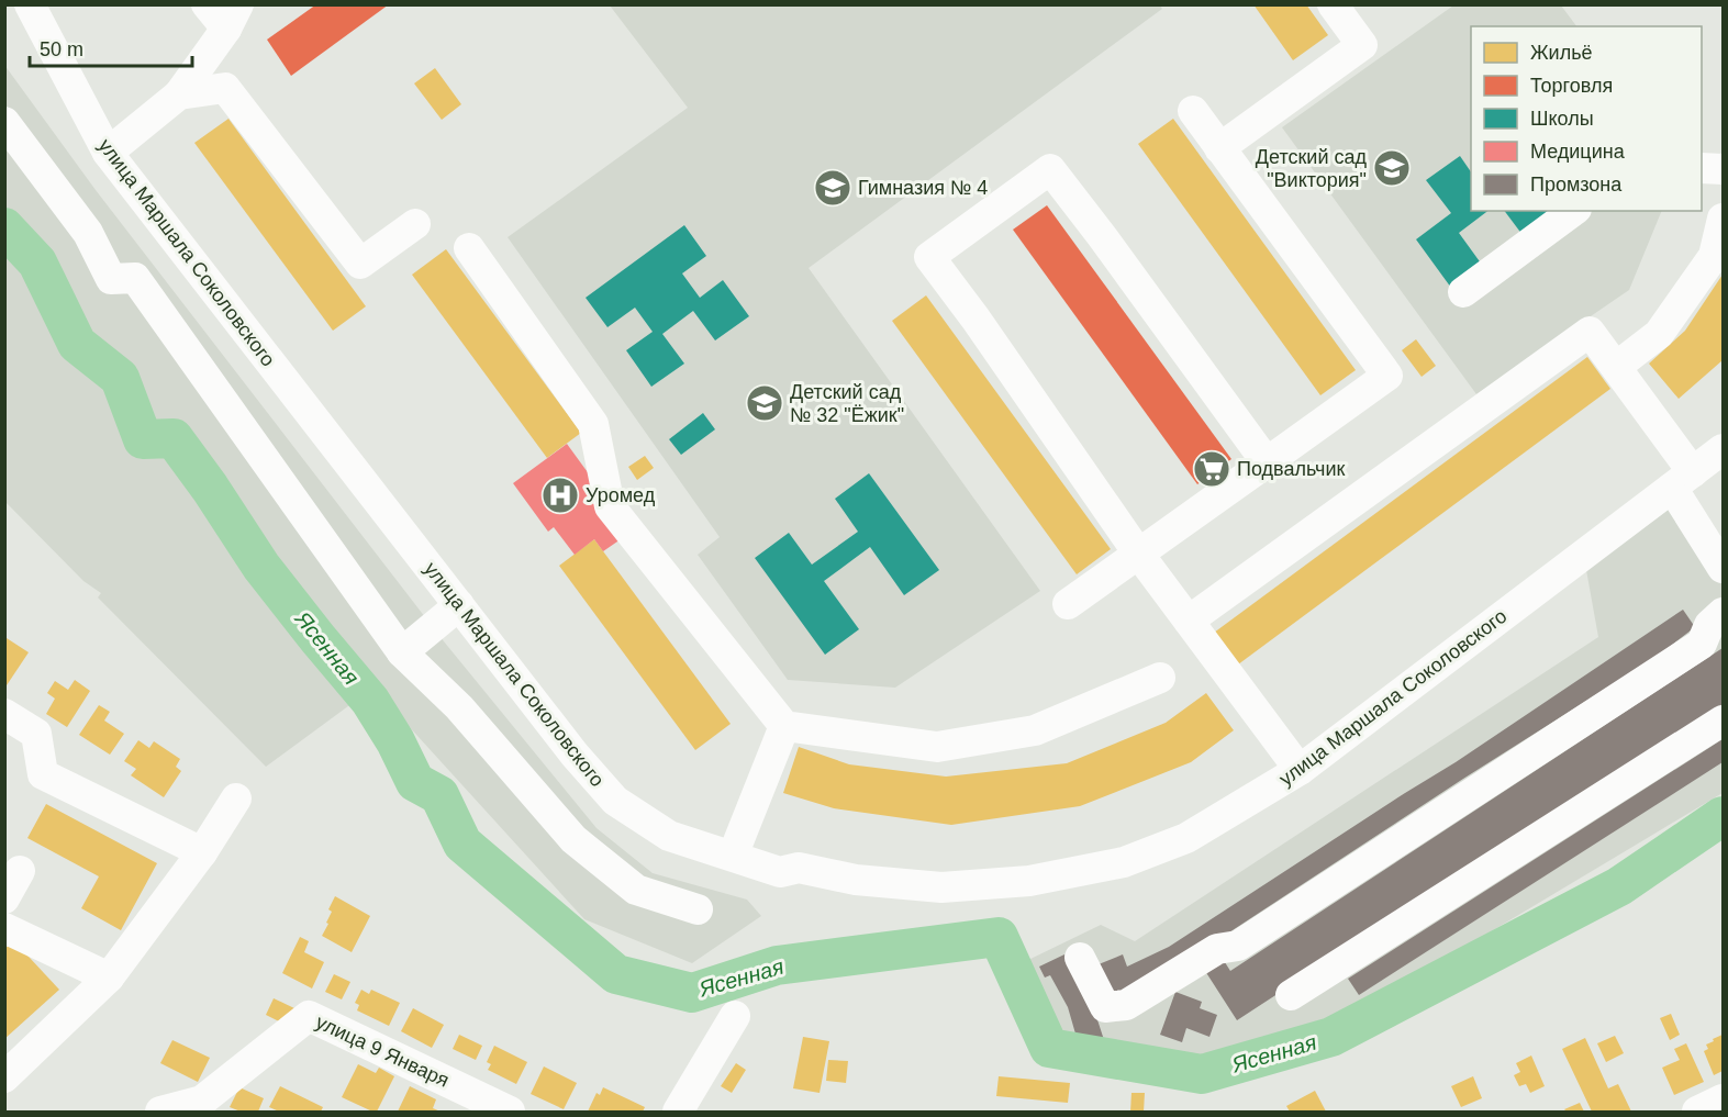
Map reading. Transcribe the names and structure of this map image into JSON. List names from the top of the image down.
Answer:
{
  "streets": {
    "street": ["улица Маршала Соколовского", "улица 9 Января"]
  },
  "water": ["Ясенная"],
  "places": {
    "school or university": ["Детский сад \"Виктория\"", "Гимназия № 4", "Детский сад № 32 \"Ёжик\""],
    "supermarket": ["Подвальчик"],
    "hospital": ["Уромед"]
  },
  "legend": [
    "Жильё",
    "Торговля",
    "Школы",
    "Медицина",
    "Промзона"
  ],
  "scale_bar": "50 m"
}
